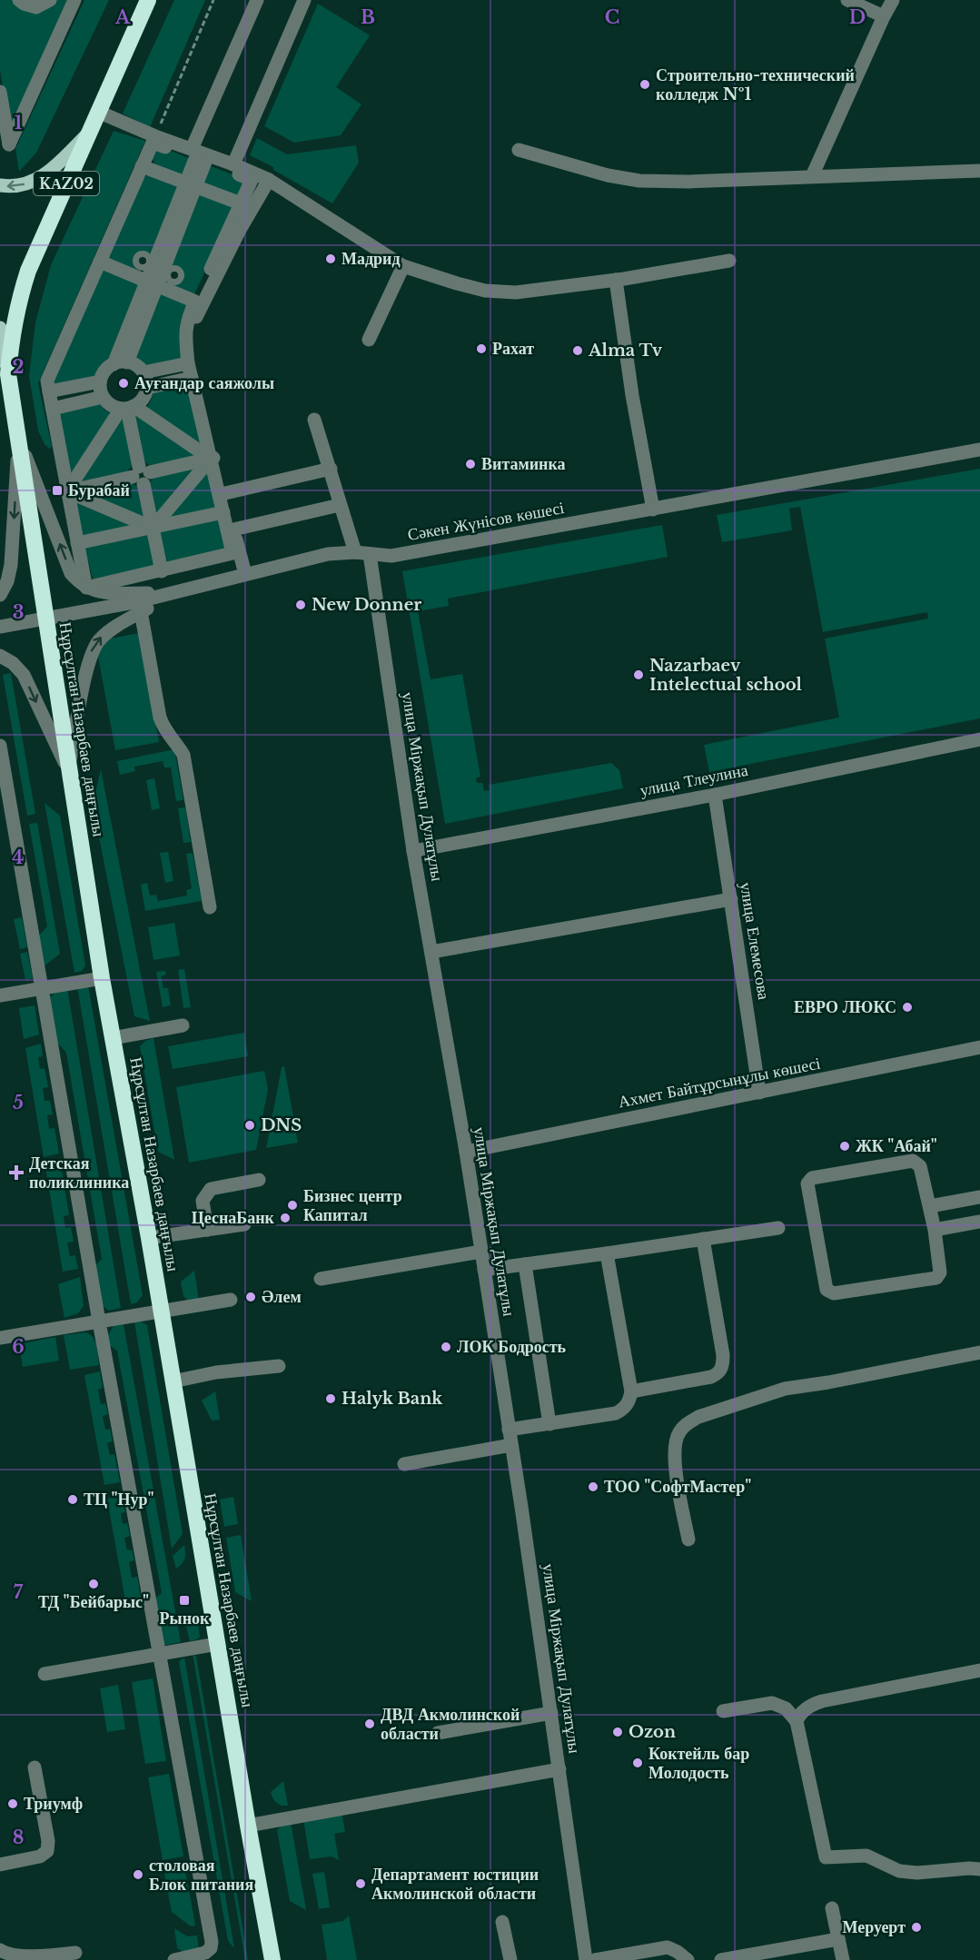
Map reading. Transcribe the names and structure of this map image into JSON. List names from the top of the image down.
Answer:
{
  "streets": {
    "highway": ["KАZ02", "Нұрсұлтан Назарбаев даңғылы"],
    "street": [
      "Сәкен Жүнісов көшесі",
      "улица Тлеулина",
      "улица Міржақып Дулатұлы",
      "улица Елемесова",
      "Ахмет Байтұрсынұлы көшесі"
    ]
  },
  "crossings": [
    ["KАZ02", "Нұрсұлтан Назарбаев даңғылы"],
    ["Сәкен Жүнісов көшесі", "улица Міржақып Дулатұлы"],
    ["улица Тлеулина", "улица Міржақып Дулатұлы"],
    ["улица Тлеулина", "улица Елемесова"],
    ["улица Міржақып Дулатұлы", "Ахмет Байтұрсынұлы көшесі"],
    ["улица Елемесова", "Ахмет Байтұрсынұлы көшесі"]
  ],
  "places": {
    "other": [
      "Строительно-технический колледж №1",
      "Мадрид",
      "Рахат",
      "Alma Tv",
      "Ауғандар саяжолы",
      "Витаминка",
      "New Donner",
      "Nazarbaev Intelectual school",
      "ЕВРО ЛЮКС",
      "DNS",
      "ЖК \"Абай\"",
      "Бизнес центр Капитал",
      "ЦеснаБанк",
      "Әлем",
      "ЛОК Бодрость",
      "Halyk Bank",
      "ТОО \"СофтМастер\"",
      "ТЦ \"Нур\"",
      "ТД \"Бейбарыс\"",
      "ДВД Акмолинской области",
      "Ozon",
      "Коктейль бар Молодость",
      "Триумф",
      "столовая Блок питания",
      "Департамент юстиции Акмолинской области",
      "Меруерт"
    ],
    "transit": ["Бурабай", "Рынок"],
    "health": ["Детская поликлиника"]
  },
  "grid": {
    "columns": [
      "A",
      "B",
      "C",
      "D"
    ],
    "rows": [
      "1",
      "2",
      "3",
      "4",
      "5",
      "6",
      "7",
      "8"
    ]
  }
}
